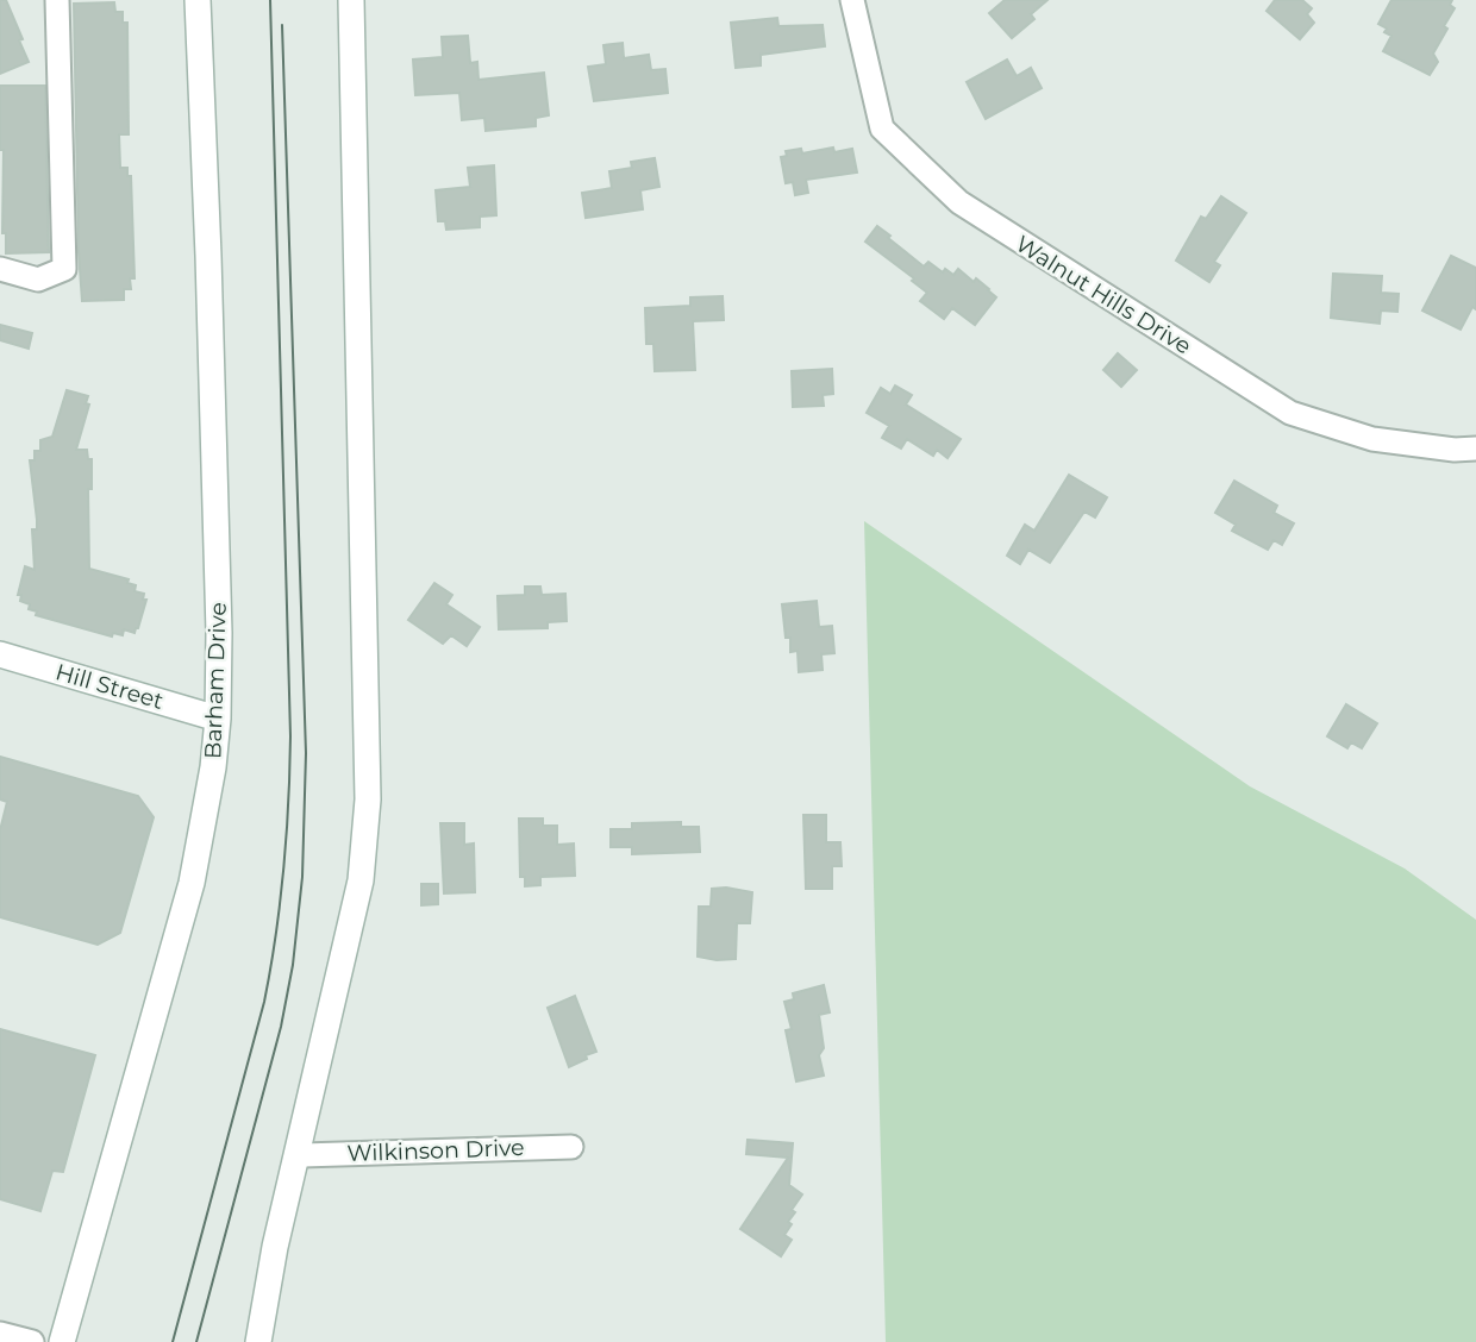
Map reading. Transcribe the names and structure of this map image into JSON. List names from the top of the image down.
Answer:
{
  "streets": {
    "street": [
      "Walnut Hills Drive",
      "Barham Drive",
      "Hill Street",
      "Wilkinson Drive"
    ]
  },
  "crossings": [
    ["Barham Drive", "Hill Street"]
  ]
}
